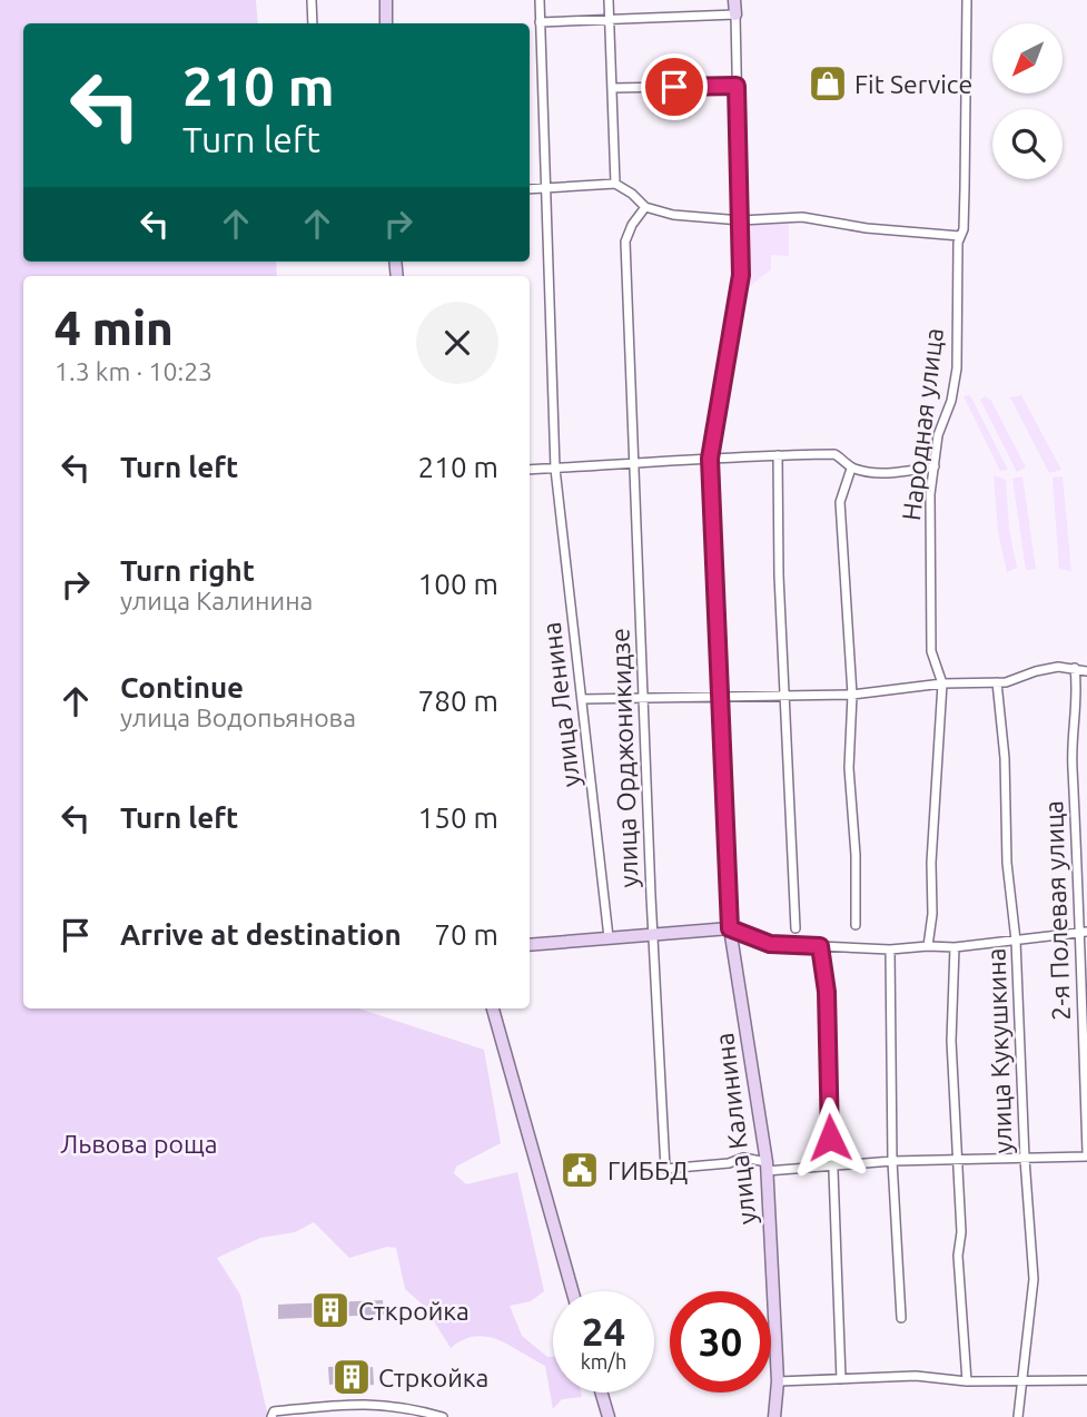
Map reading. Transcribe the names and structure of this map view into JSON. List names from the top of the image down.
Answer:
{
  "streets": {
    "street": [
      "Народная улица",
      "улица Ленина",
      "улица Орджоникидзе",
      "2-я Полевая улица",
      "улица Кукушкина",
      "улица Калинина"
    ]
  },
  "crossings": [
    ["улица Орджоникидзе", "улица Калинина"]
  ],
  "parks": ["Львова роща"],
  "places": {
    "shop": ["Fit Service"],
    "public building": ["ГИББД"],
    "building": ["Сткройка", "Стркойка"]
  },
  "north": "bottom left",
  "page": {
    "turn": ["210 m", "Turn left"],
    "heading": ["4 min", "1.3 km · 10:23"],
    "list": [
      {
        "name": "Turn left",
        "value": "210 m"
      },
      {
        "name": "Turn right",
        "note": "улица Калинина",
        "value": "100 m"
      },
      {
        "name": "Continue",
        "note": "улица Водопьянова",
        "value": "780 m"
      },
      {
        "name": "Turn left",
        "value": "150 m"
      },
      {
        "name": "Arrive at destination",
        "value": "70 m"
      }
    ],
    "speed": "24 km/h",
    "limit": "30"
  }
}
